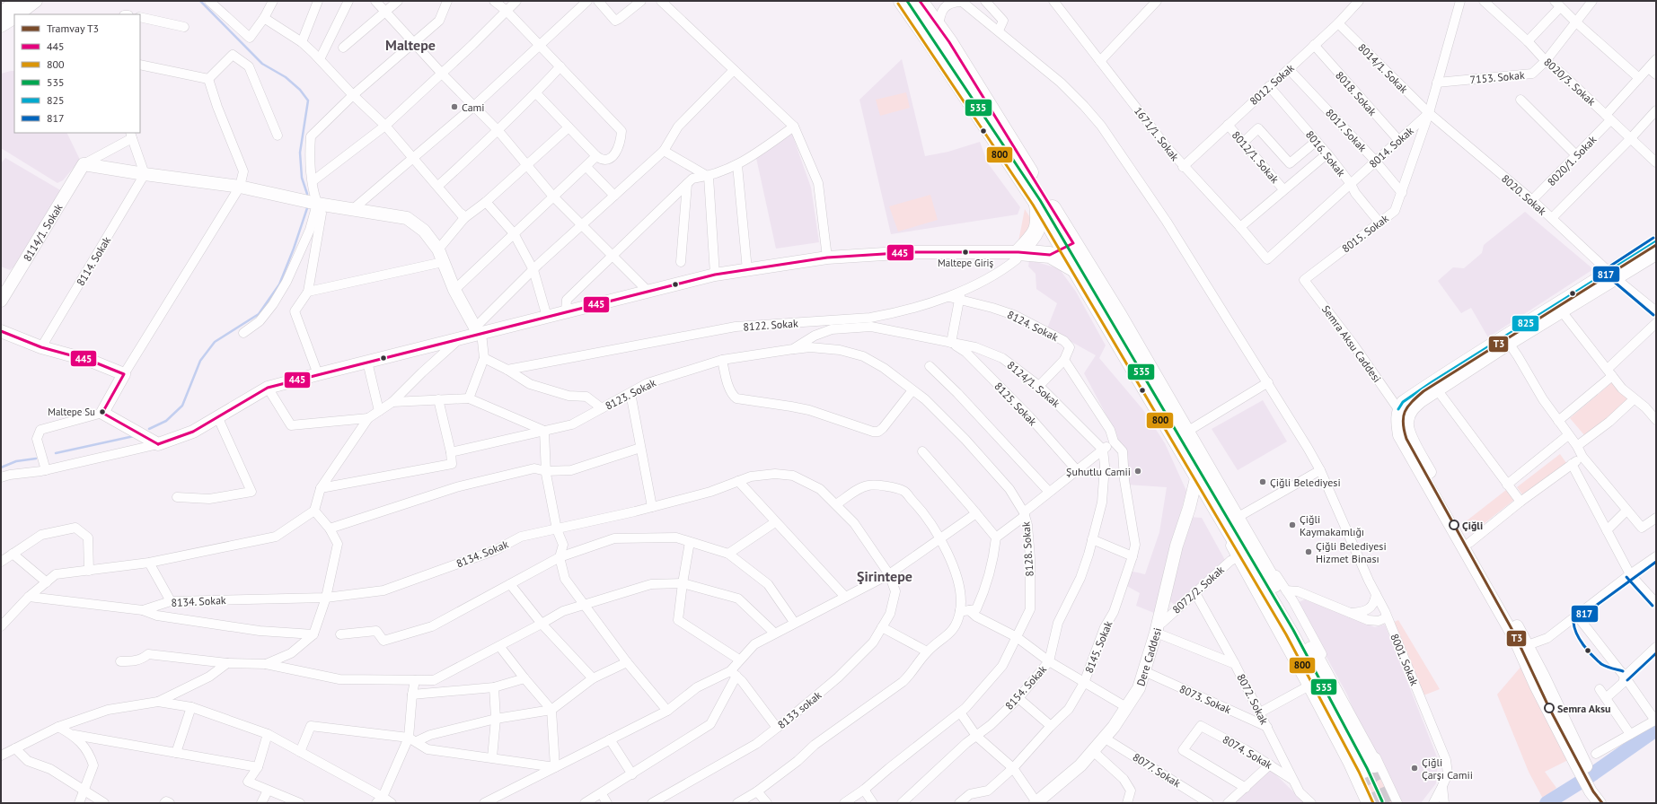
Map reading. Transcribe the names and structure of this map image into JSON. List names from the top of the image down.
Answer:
{
  "streets": {
    "street": [
      "8014/1. Sokak",
      "7153. Sokak",
      "8020/3. Sokak",
      "8012. Sokak",
      "8018. Sokak",
      "8017. Sokak",
      "1671/1. Sokak",
      "8014. Sokak",
      "8016. Sokak",
      "8012/1. Sokak",
      "8020/1. Sokak",
      "8020. Sokak",
      "8114/1. Sokak",
      "8015. Sokak",
      "8114. Sokak",
      "8122. Sokak",
      "8124. Sokak",
      "Semra Aksu Caddesi",
      "8124/1. Sokak",
      "8123. Sokak",
      "8125. Sokak",
      "8128. Sokak",
      "8134. Sokak",
      "8072/2. Sokak",
      "8145. Sokak",
      "Dere Caddesi",
      "8001. Sokak",
      "8154. Sokak",
      "8073. Sokak",
      "8072. Sokak",
      "8133 sokak",
      "8074. Sokak",
      "8077. Sokak"
    ]
  },
  "crossings": [
    ["8014/1. Sokak", "8012. Sokak"],
    ["8014/1. Sokak", "8014. Sokak"],
    ["8014/1. Sokak", "8020. Sokak"],
    ["8014/1. Sokak", "8015. Sokak"],
    ["7153. Sokak", "8020/3. Sokak"],
    ["8020/3. Sokak", "8020/1. Sokak"],
    ["8012. Sokak", "8018. Sokak"],
    ["8012. Sokak", "8017. Sokak"],
    ["8012. Sokak", "1671/1. Sokak"],
    ["8012. Sokak", "8016. Sokak"],
    ["8012. Sokak", "8012/1. Sokak"],
    ["8018. Sokak", "8014. Sokak"],
    ["8017. Sokak", "8014. Sokak"],
    ["8017. Sokak", "8015. Sokak"],
    ["1671/1. Sokak", "8014. Sokak"],
    ["8014. Sokak", "8016. Sokak"],
    ["8014. Sokak", "8020. Sokak"],
    ["8014. Sokak", "8015. Sokak"],
    ["8016. Sokak", "8015. Sokak"],
    ["8020/1. Sokak", "8020. Sokak"],
    ["8020. Sokak", "8015. Sokak"],
    ["8015. Sokak", "Semra Aksu Caddesi"],
    ["8122. Sokak", "8124. Sokak"],
    ["8124/1. Sokak", "8123. Sokak"],
    ["8124/1. Sokak", "8125. Sokak"],
    ["8124/1. Sokak", "8154. Sokak"],
    ["8123. Sokak", "8125. Sokak"],
    ["8123. Sokak", "8128. Sokak"],
    ["8134. Sokak", "8133 sokak"],
    ["8072/2. Sokak", "Dere Caddesi"],
    ["8072/2. Sokak", "8072. Sokak"],
    ["Dere Caddesi", "8073. Sokak"],
    ["Dere Caddesi", "8077. Sokak"],
    ["8073. Sokak", "8072. Sokak"],
    ["8072. Sokak", "8074. Sokak"]
  ],
  "districts": ["Maltepe", "Şirintepe"],
  "places": [
    "Cami",
    "Maltepe Giriş",
    "Maltepe Su",
    "Şuhutlu Camii",
    "Çiğli Belediyesi",
    "Çiğli Kaymakamlığı",
    "Çiğli",
    "Çiğli Belediyesi Hizmet Binası",
    "Semra Aksu",
    "Çiğli Çarşı Camii"
  ],
  "lines": [
    "transit line 445",
    "transit line 535",
    "transit line 800",
    "transit line 817",
    "transit line 825",
    "tram line T3"
  ],
  "legend": [
    "Tramvay T3",
    "445",
    "800",
    "535",
    "825",
    "817"
  ]
}
